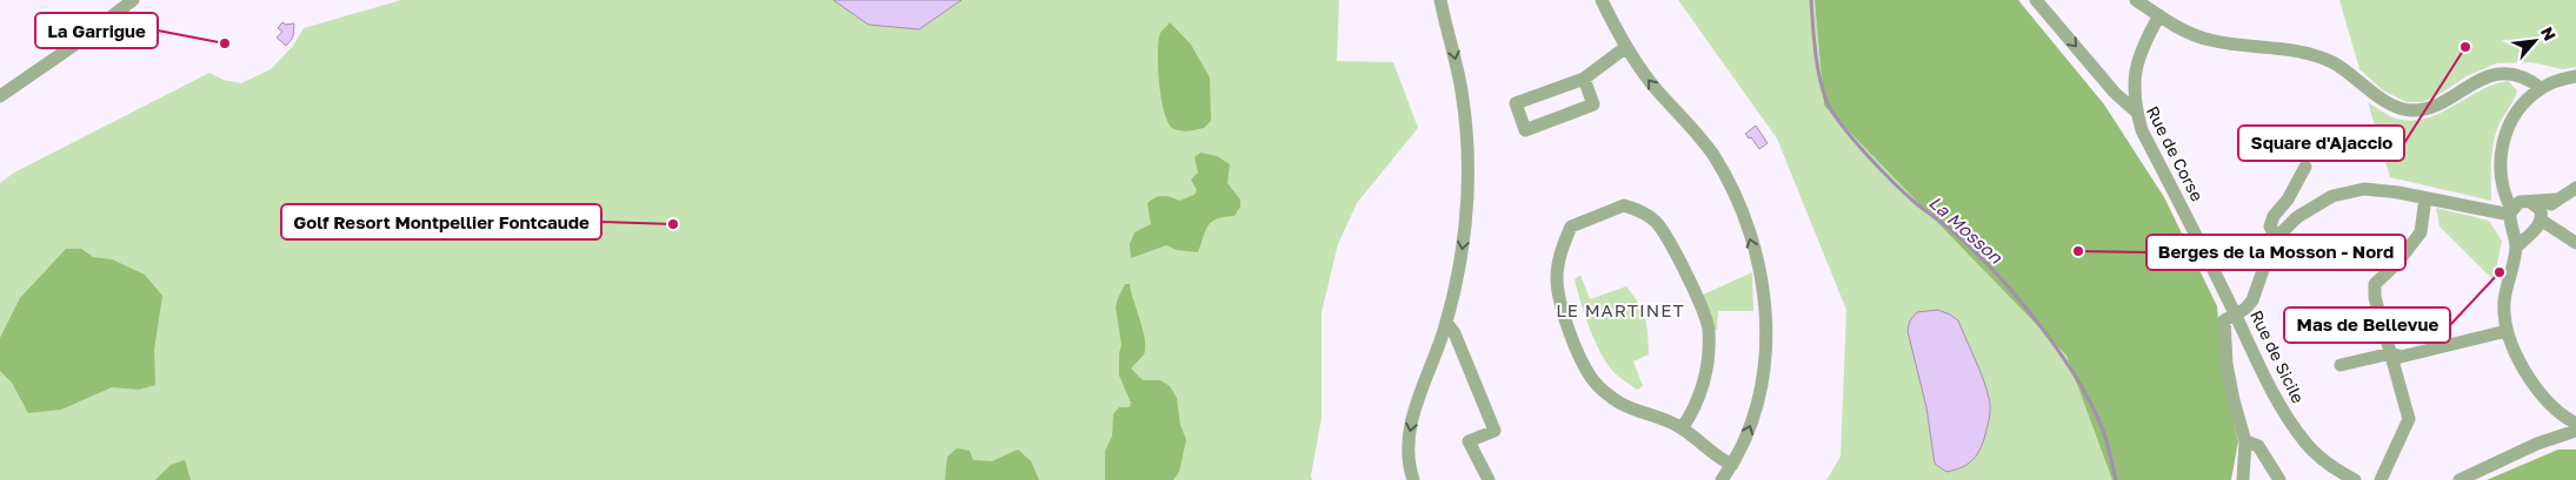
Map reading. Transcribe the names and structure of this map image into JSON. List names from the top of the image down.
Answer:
{
  "streets": {
    "street": ["Rue de Corse", "Rue de Sicile"]
  },
  "crossings": [
    ["Rue de Corse", "Rue de Sicile"]
  ],
  "one_way": ["Rue de Corse"],
  "districts": ["LE MARTINET"],
  "water": ["La Mosson"],
  "places": [
    "La Garrigue",
    "Square d'Ajaccio",
    "Golf Resort Montpellier Fontcaude",
    "Berges de la Mosson - Nord",
    "Mas de Bellevue"
  ],
  "north": "top right"
}
